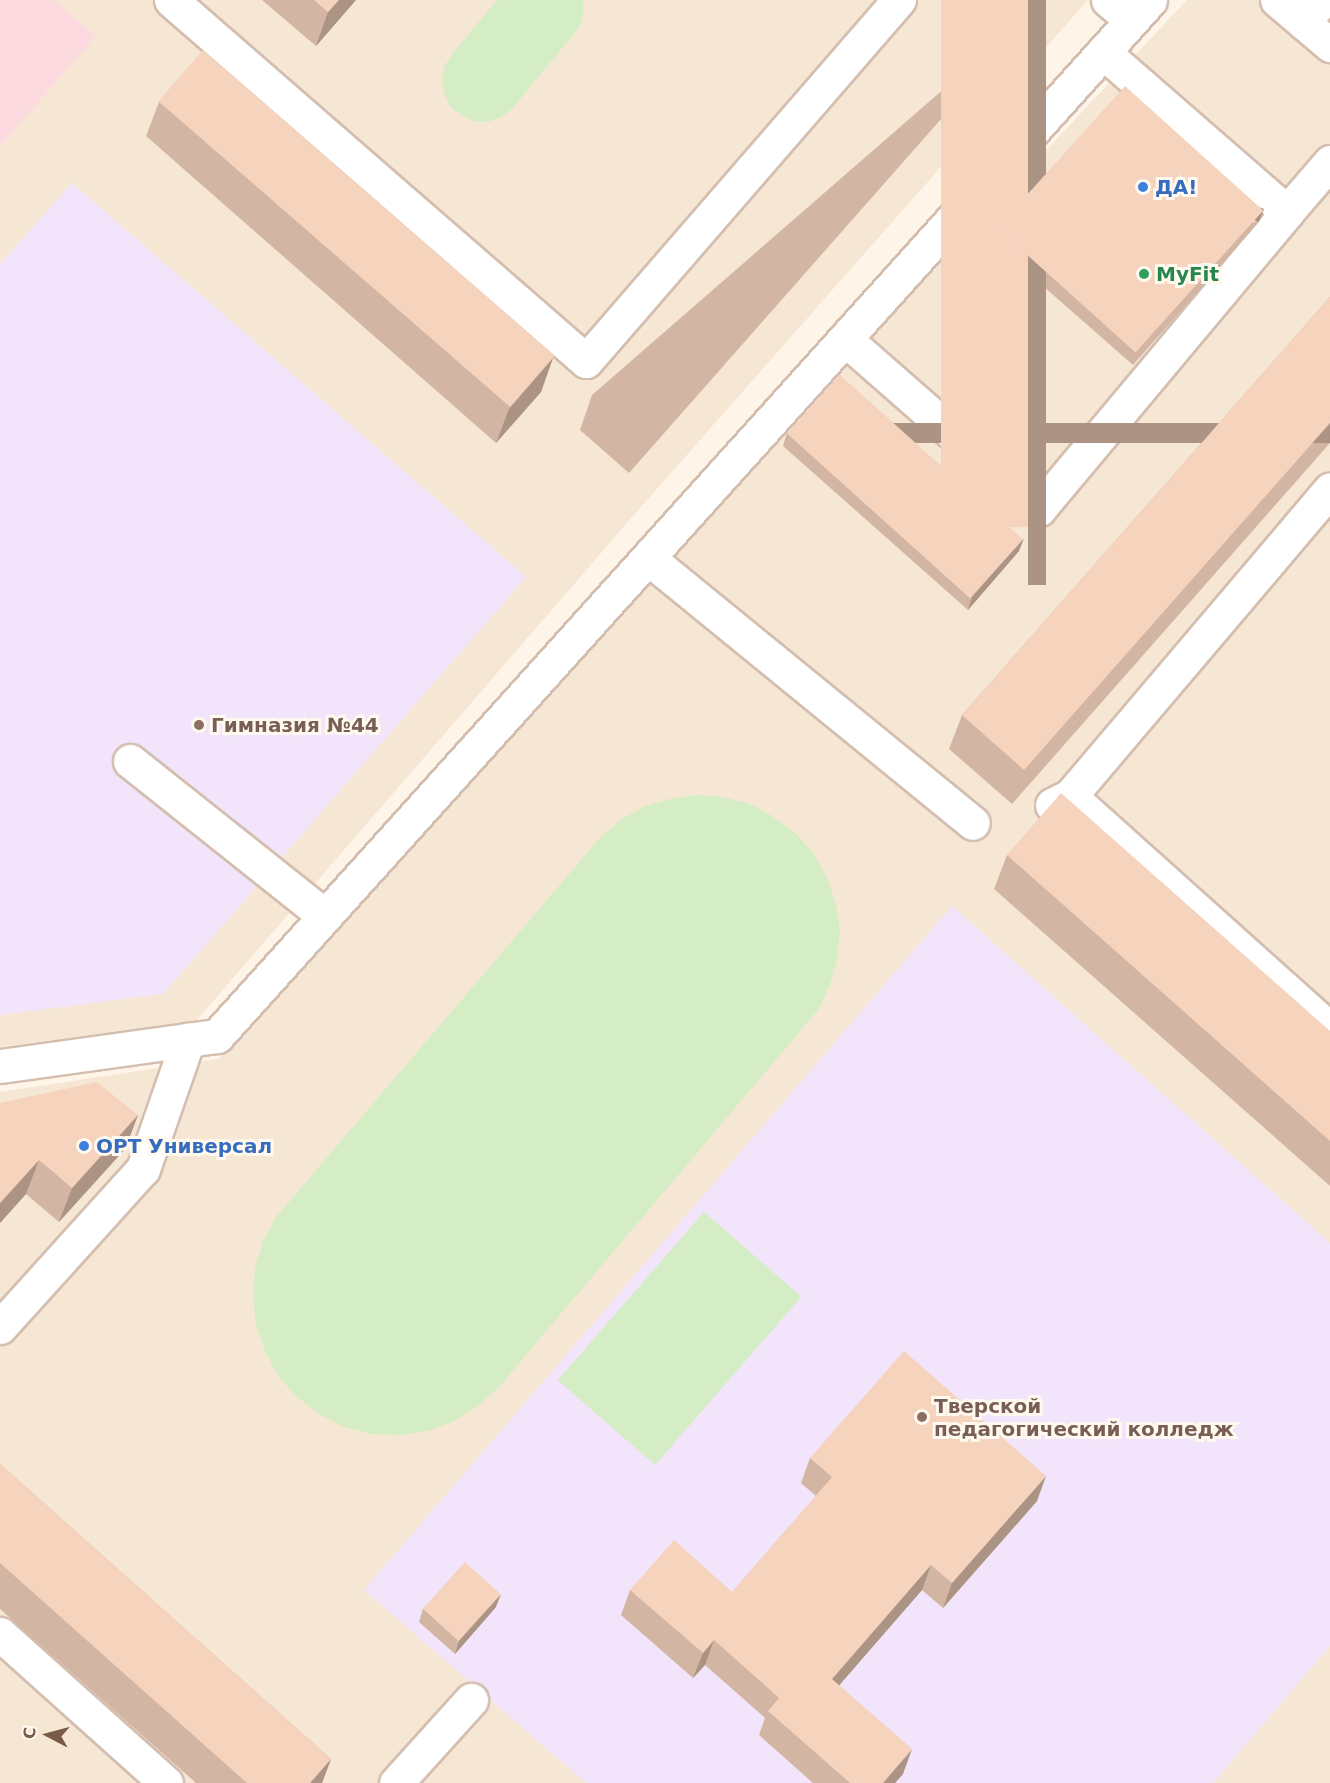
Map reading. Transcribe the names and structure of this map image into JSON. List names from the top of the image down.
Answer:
{
  "places": [
    "ДА!",
    "MyFit",
    "Гимназия №44",
    "ОРТ Универсал",
    "Тверской педагогический колледж"
  ],
  "north": "left"
}
